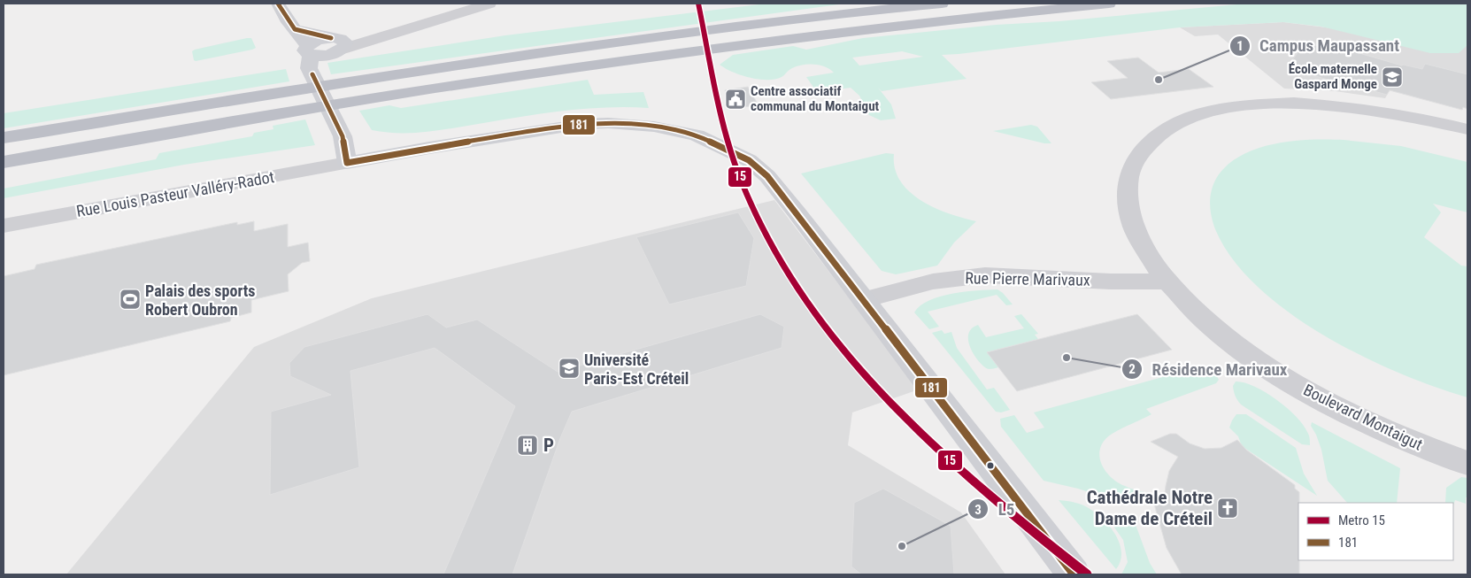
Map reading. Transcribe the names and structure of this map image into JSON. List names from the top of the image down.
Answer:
{
  "streets": {
    "street": ["Rue Louis Pasteur Valléry-Radot", "Rue Pierre Marivaux", "Boulevard Montaigut"]
  },
  "crossings": [
    ["Rue Pierre Marivaux", "Boulevard Montaigut"]
  ],
  "places": {
    "school or university": ["École maternelle Gaspard Monge", "Université Paris-Est Créteil"],
    "other": ["Campus Maupassant", "Résidence Marivaux", "L5"],
    "public building": ["Centre associatif communal du Montaigut"],
    "sports": ["Palais des sports Robert Oubron"],
    "building": ["P"],
    "church": ["Cathédrale Notre Dame de Créteil"]
  },
  "lines": ["metro line 15", "transit line 181"],
  "legend": ["Metro 15", "181"]
}
